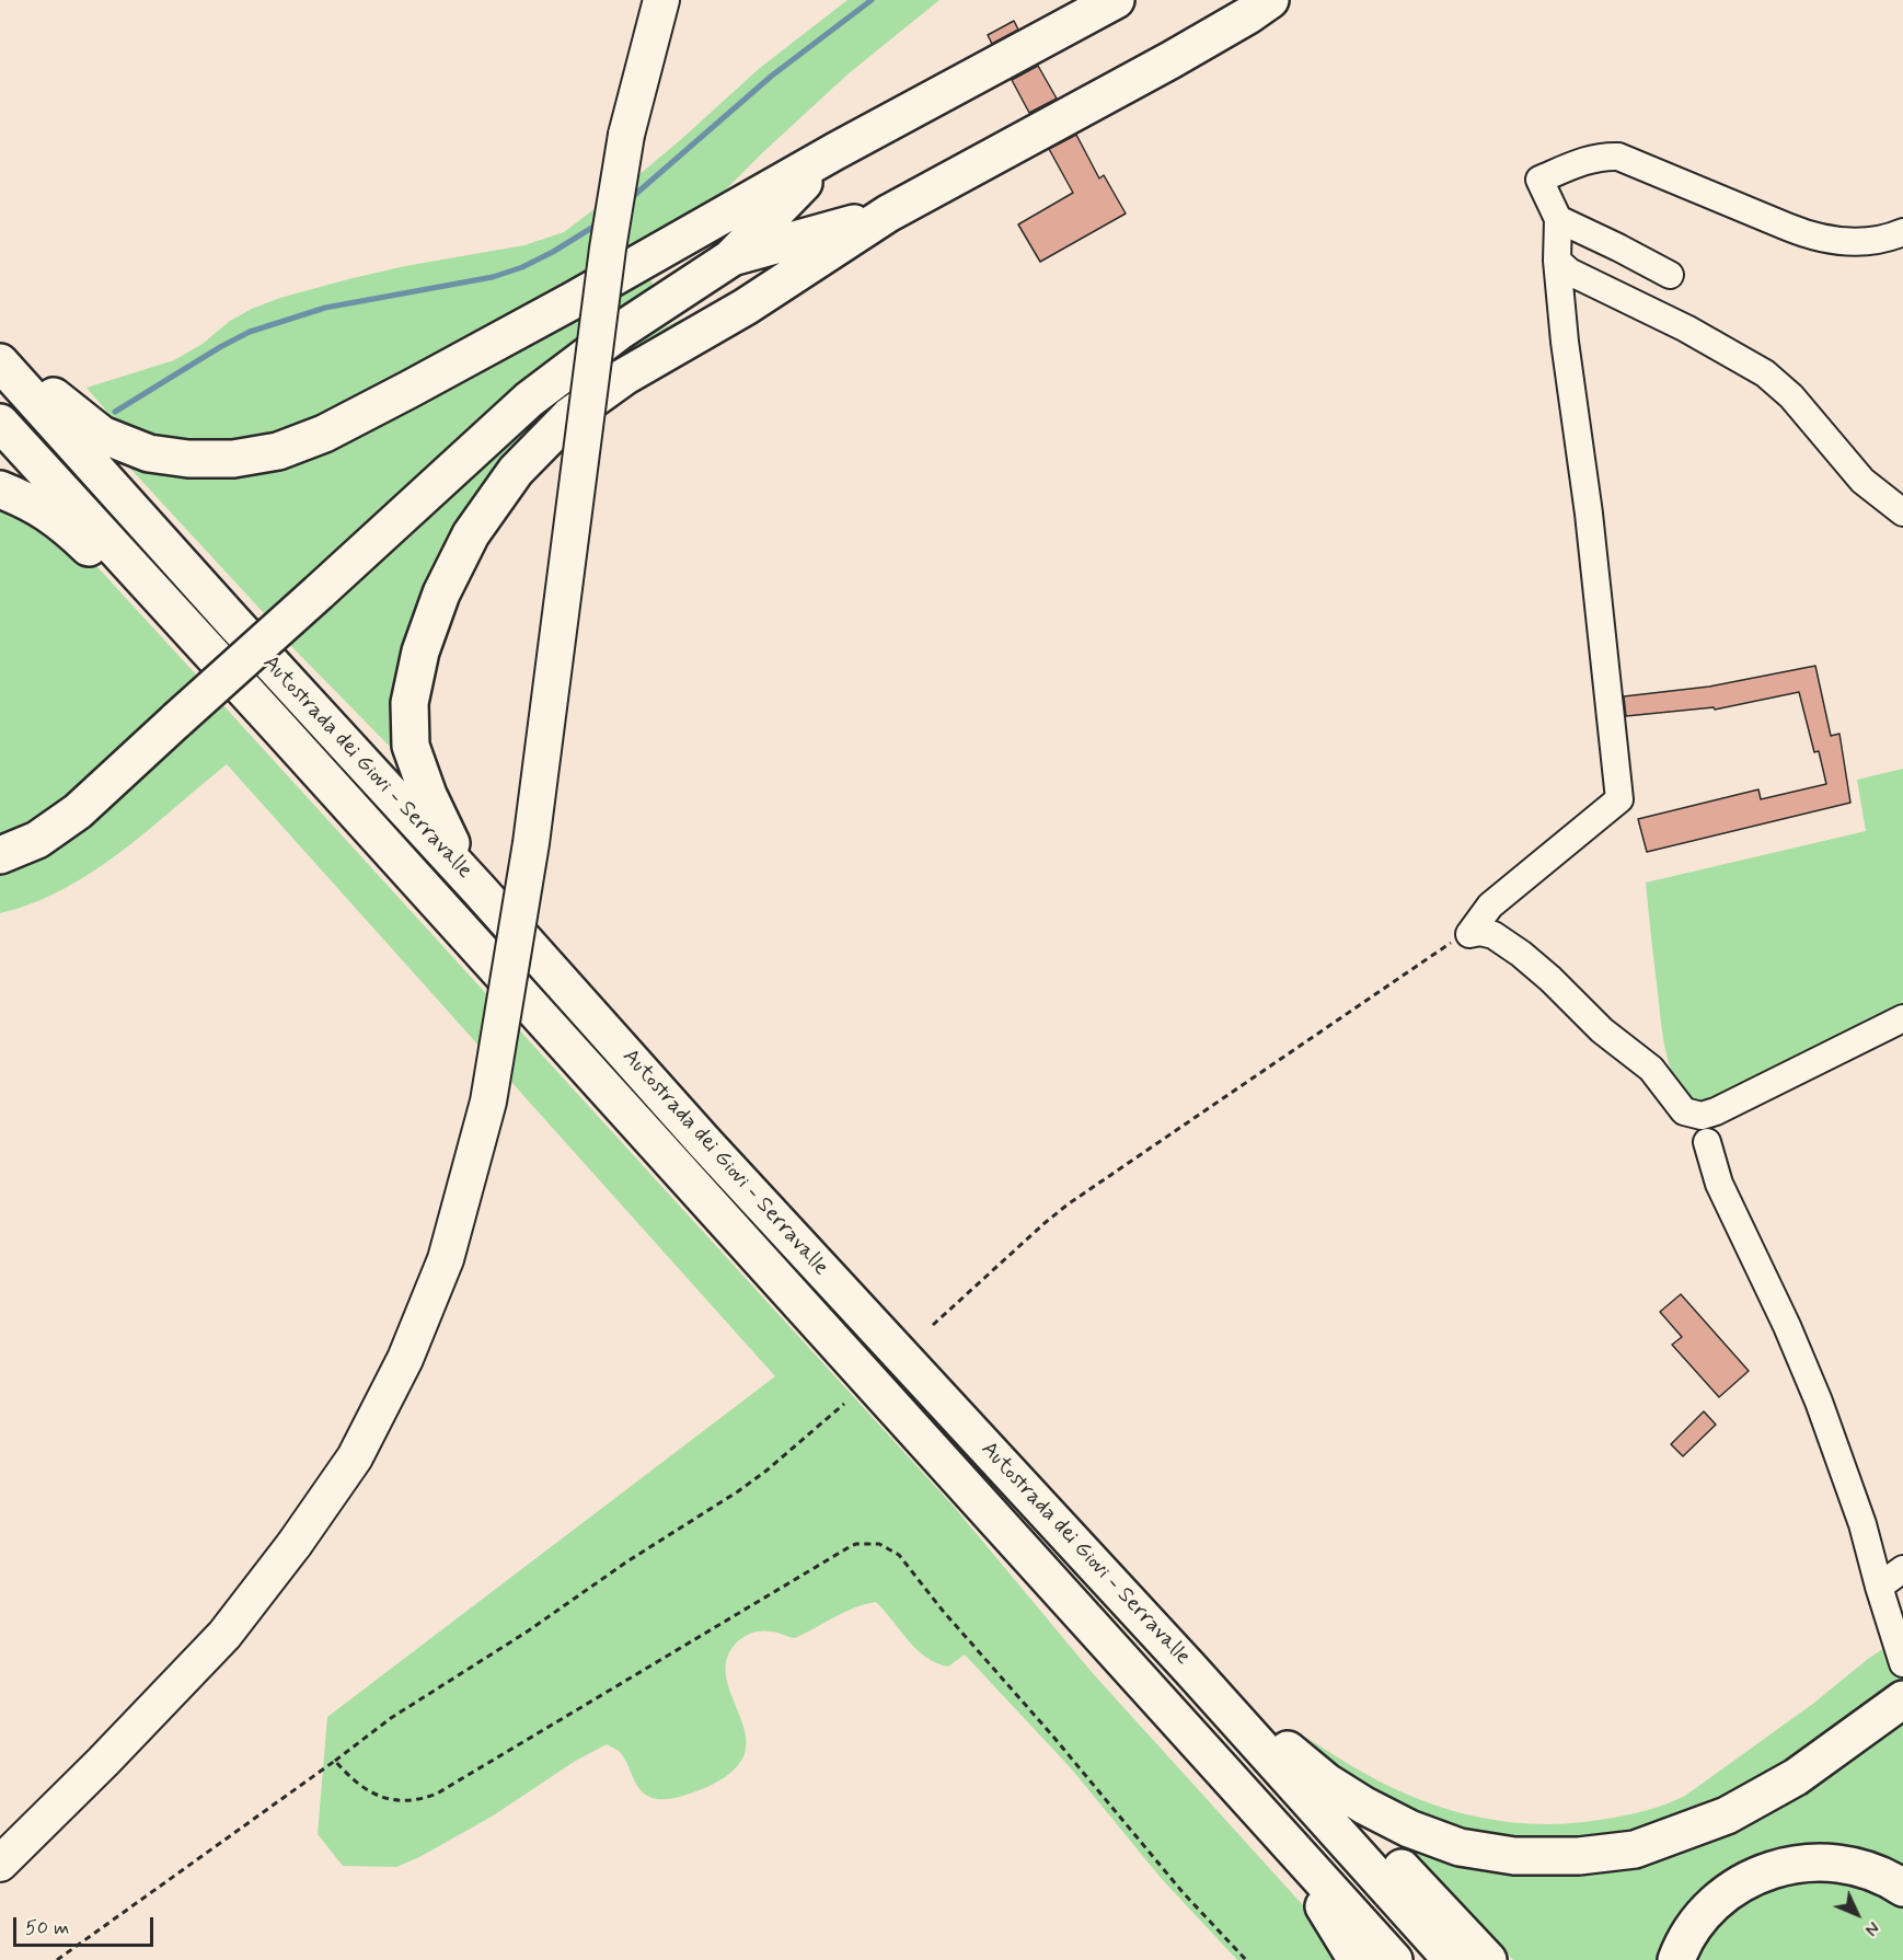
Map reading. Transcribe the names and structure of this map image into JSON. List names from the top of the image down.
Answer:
{
  "streets": {
    "highway": ["Autostrada dei Giovi - Serravalle"]
  },
  "scale_bar": "50 m",
  "north": "bottom right"
}
